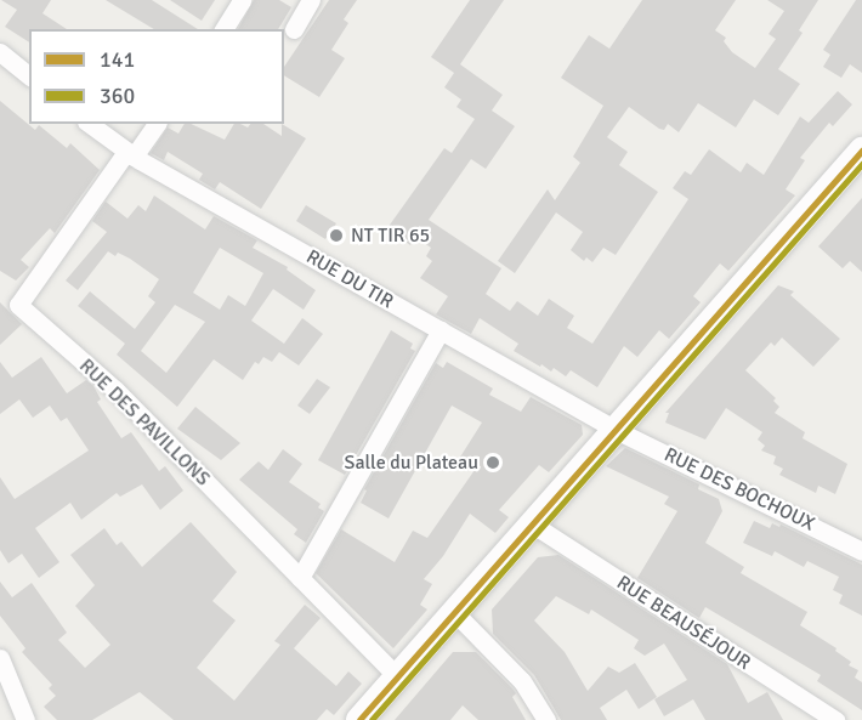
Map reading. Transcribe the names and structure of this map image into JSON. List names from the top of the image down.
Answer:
{
  "streets": {
    "street": [
      "RUE DU TIR",
      "RUE DES PAVILLONS",
      "RUE DES BOCHOUX",
      "RUE BEAUSÉJOUR"
    ]
  },
  "crossings": [
    ["RUE DU TIR", "RUE DES PAVILLONS"],
    ["RUE DU TIR", "RUE DES BOCHOUX"]
  ],
  "places": ["NT TIR 65", "Salle du Plateau"],
  "lines": ["transit line 141", "transit line 360"],
  "legend": ["141", "360"]
}
